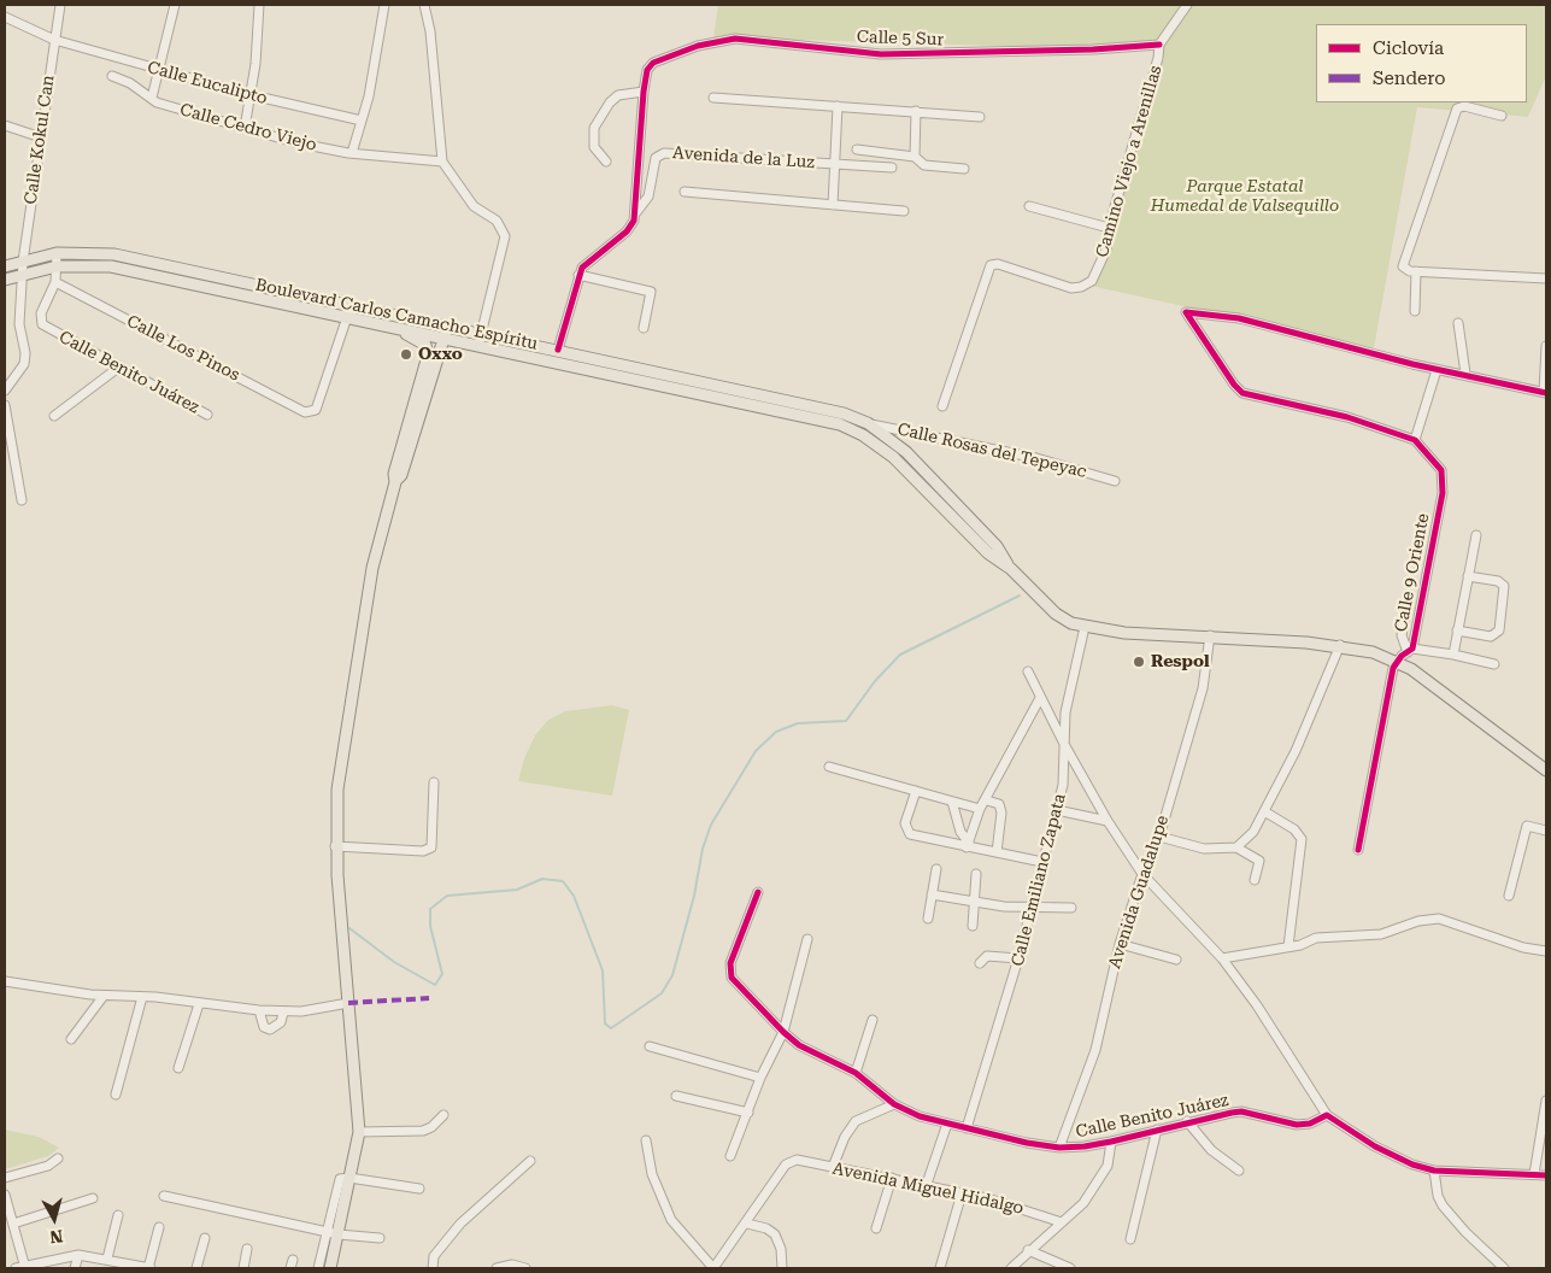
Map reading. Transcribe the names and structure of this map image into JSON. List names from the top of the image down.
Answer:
{
  "streets": {
    "main road": ["Boulevard Carlos Camacho Espíritu"],
    "street": [
      "Calle 5 Sur",
      "Calle Eucalipto",
      "Calle Cedro Viejo",
      "Calle Kokul Can",
      "Avenida de la Luz",
      "Camino Viejo a Arenillas",
      "Calle Los Pinos",
      "Calle Benito Juárez",
      "Calle Rosas del Tepeyac",
      "Calle 9 Oriente",
      "Calle Emiliano Zapata",
      "Avenida Guadalupe",
      "Avenida Miguel Hidalgo"
    ]
  },
  "crossings": [
    ["Calle 5 Sur", "Camino Viejo a Arenillas"],
    ["Calle Eucalipto", "Calle Kokul Can"],
    ["Calle Kokul Can", "Boulevard Carlos Camacho Espíritu"],
    ["Boulevard Carlos Camacho Espíritu", "Calle Los Pinos"],
    ["Boulevard Carlos Camacho Espíritu", "Calle Benito Juárez"],
    ["Boulevard Carlos Camacho Espíritu", "Calle Rosas del Tepeyac"],
    ["Boulevard Carlos Camacho Espíritu", "Calle 9 Oriente"],
    ["Boulevard Carlos Camacho Espíritu", "Calle Emiliano Zapata"],
    ["Boulevard Carlos Camacho Espíritu", "Avenida Guadalupe"],
    ["Calle Los Pinos", "Calle Benito Juárez"],
    ["Calle Benito Juárez", "Calle Emiliano Zapata"],
    ["Calle Benito Juárez", "Avenida Guadalupe"]
  ],
  "parks": ["Parque Estatal Humedal de Valsequillo"],
  "places": ["Oxxo", "Respol"],
  "legend": ["Ciclovía", "Sendero"],
  "north": "bottom"
}
